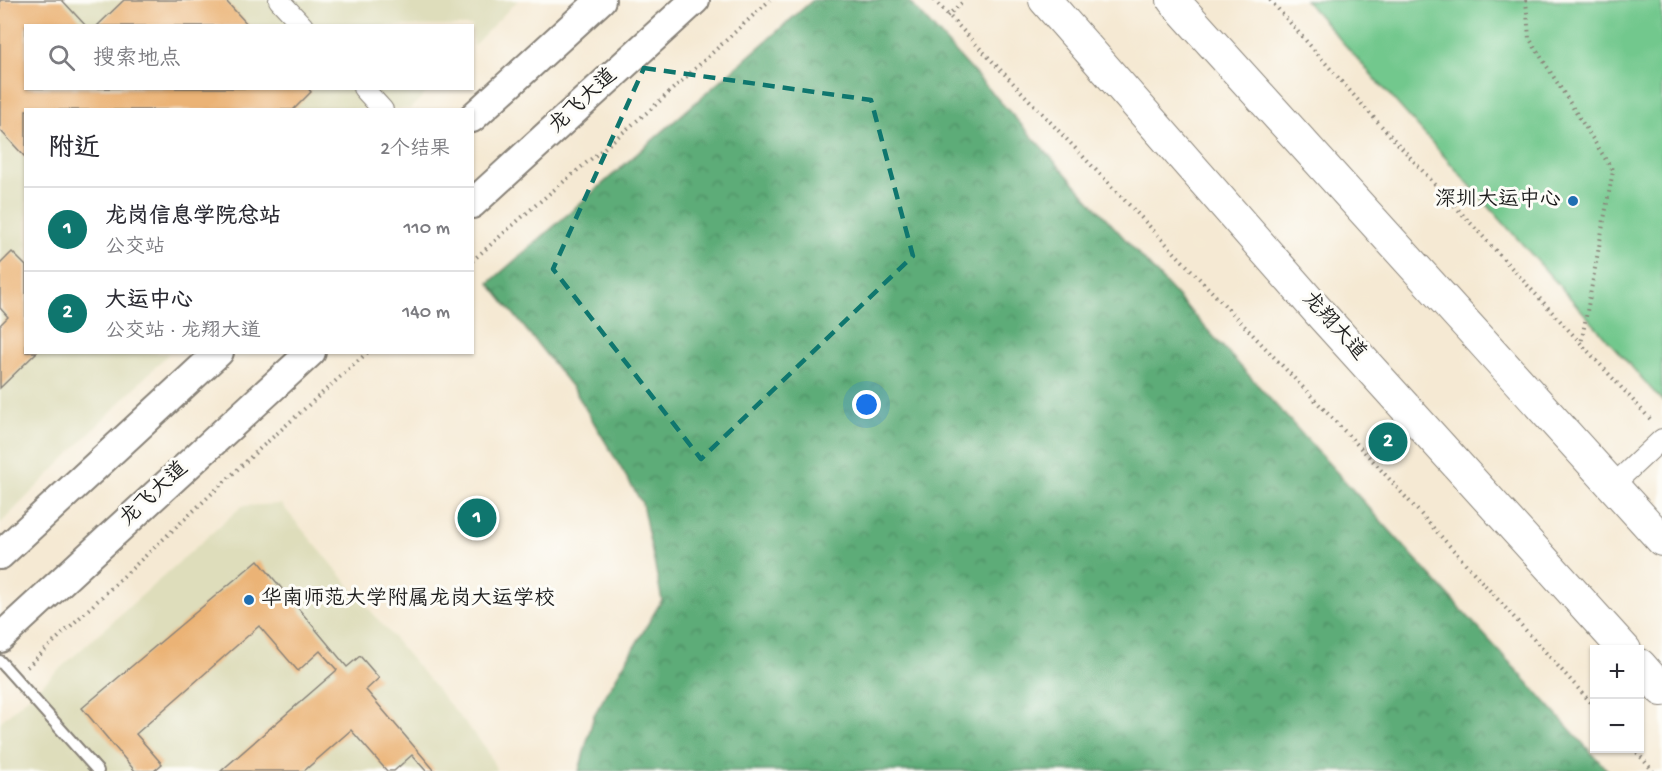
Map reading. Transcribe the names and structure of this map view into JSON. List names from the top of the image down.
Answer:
{
  "streets": {
    "main road": ["龙飞大道", "龙翔大道"]
  },
  "places": ["深圳大运中心", "华南师范大学附属龙岗大运学校"],
  "page": {
    "search": "搜索地点",
    "heading": ["附近", "2个结果"],
    "list": [
      {
        "mark": "1",
        "name": "龙岗信息学院总站",
        "note": "公交站",
        "value": "110 m"
      },
      {
        "mark": "2",
        "name": "大运中心",
        "note": "公交站 · 龙翔大道",
        "value": "140 m"
      }
    ],
    "pins": ["2", "1"],
    "map_buttons": ["+", "−"]
  }
}
